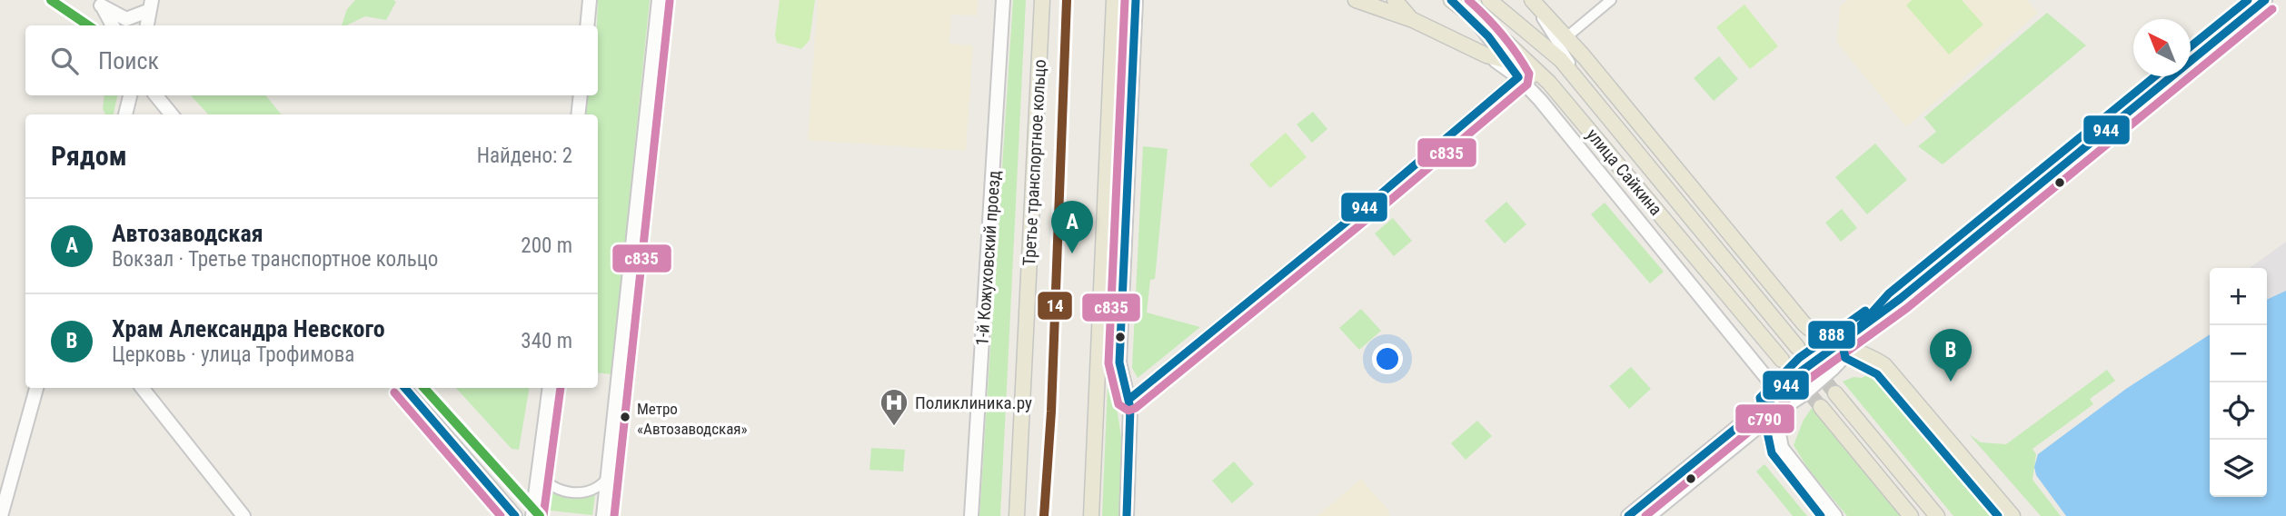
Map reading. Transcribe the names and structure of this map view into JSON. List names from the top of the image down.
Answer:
{
  "streets": {
    "main road": ["Третье транспортное кольцо", "улица Сайкина", "1-й Кожуховский проезд"]
  },
  "places": {
    "other": ["Метро «Автозаводская»"],
    "hospital": ["Поликлиника.ру"]
  },
  "lines": [
    "metro line 2",
    "transit line 14",
    "transit line 944",
    "transit line с835",
    "transit line 888",
    "transit line с790"
  ],
  "north": "top left",
  "page": {
    "search": "Поиск",
    "heading": ["Рядом", "Найдено: 2"],
    "list": [
      {
        "mark": "A",
        "name": "Автозаводская",
        "note": "Вокзал · Третье транспортное кольцо",
        "value": "200 m"
      },
      {
        "mark": "B",
        "name": "Храм Александра Невского",
        "note": "Церковь · улица Трофимова",
        "value": "340 m"
      }
    ],
    "pins": ["A", "B"],
    "map_buttons": ["+", "−"]
  }
}
